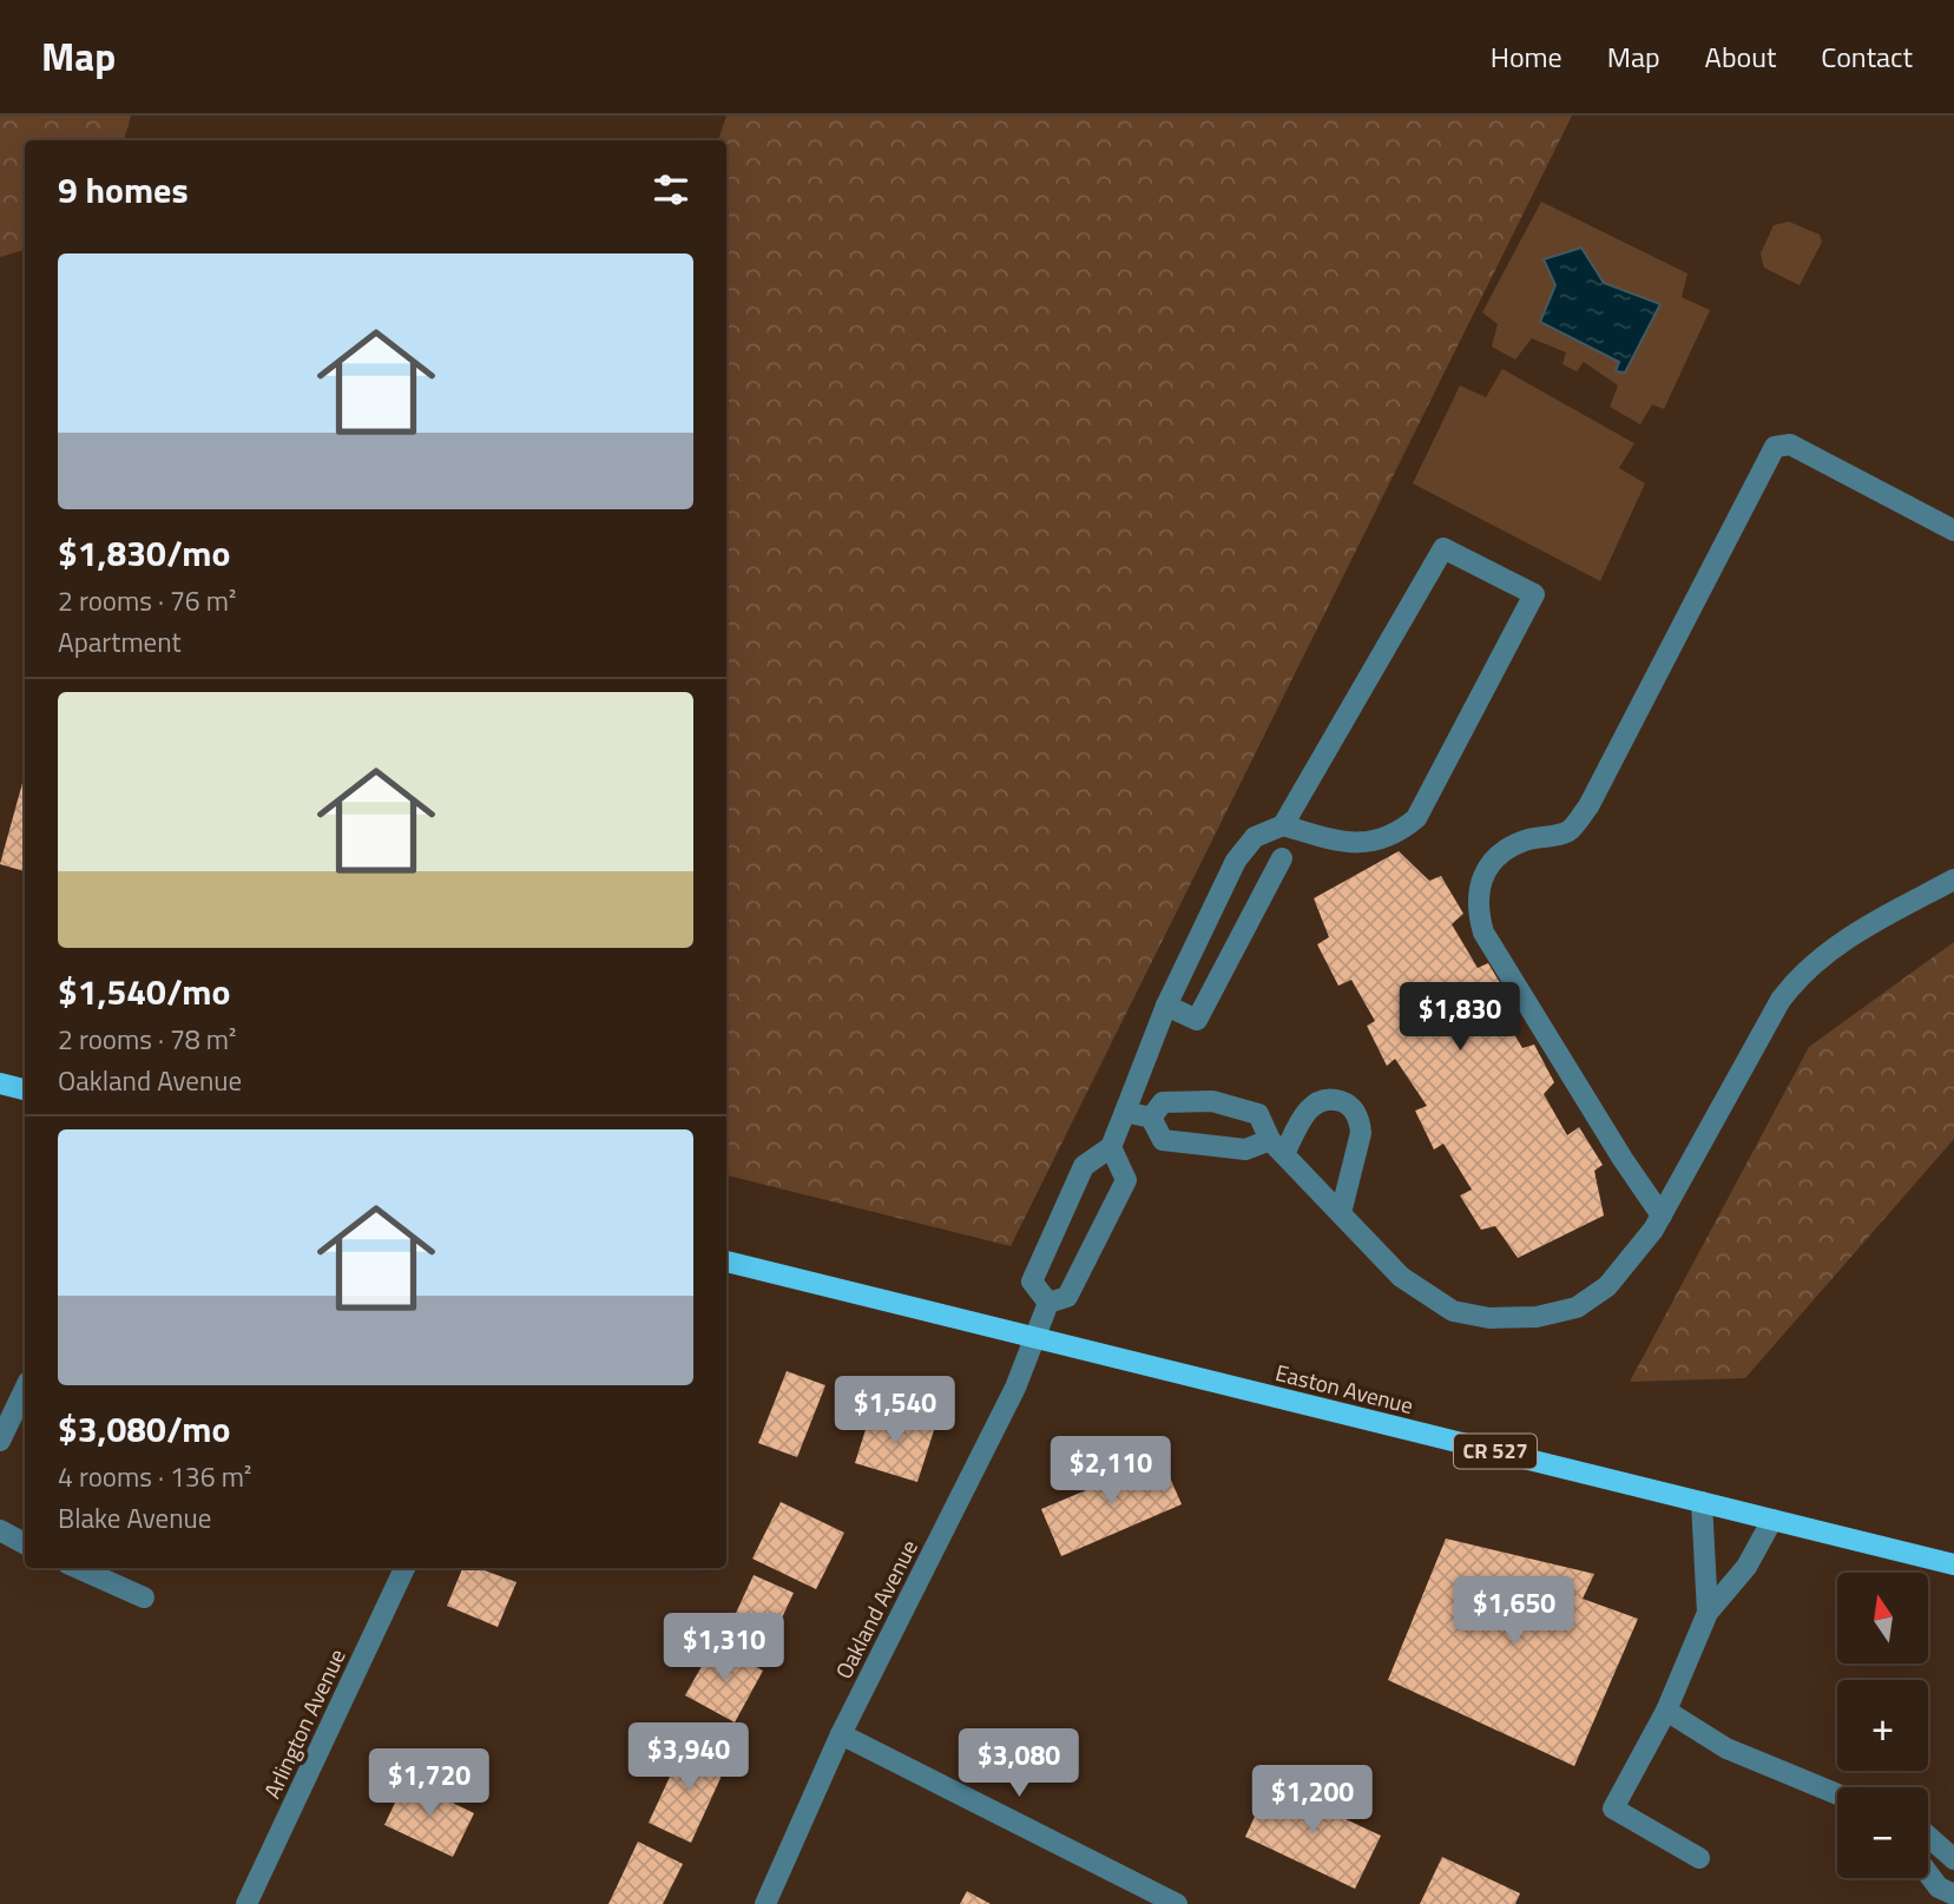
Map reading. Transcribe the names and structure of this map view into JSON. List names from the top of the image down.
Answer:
{
  "streets": {
    "main road": ["Easton Avenue", "CR 527"],
    "street": ["Oakland Avenue", "Arlington Avenue"]
  },
  "crossings": [
    ["Easton Avenue", "Oakland Avenue"]
  ],
  "north": "top",
  "page": {
    "header": "Map",
    "nav": [
      "Home",
      "Map",
      "About",
      "Contact"
    ],
    "heading": "9 homes",
    "list": [
      {
        "name": "$1,830/mo",
        "note": "2 rooms · 76 m² · Apartment"
      },
      {
        "name": "$1,540/mo",
        "note": "2 rooms · 78 m² · Oakland Avenue"
      },
      {
        "name": "$3,080/mo",
        "note": "4 rooms · 136 m² · Blake Avenue"
      }
    ],
    "price": [
      "$1,830",
      "$1,540",
      "$2,110",
      "$1,650",
      "$1,310",
      "$3,940",
      "$3,080",
      "$1,720",
      "$1,200"
    ],
    "map_buttons": ["+", "−"]
  }
}
